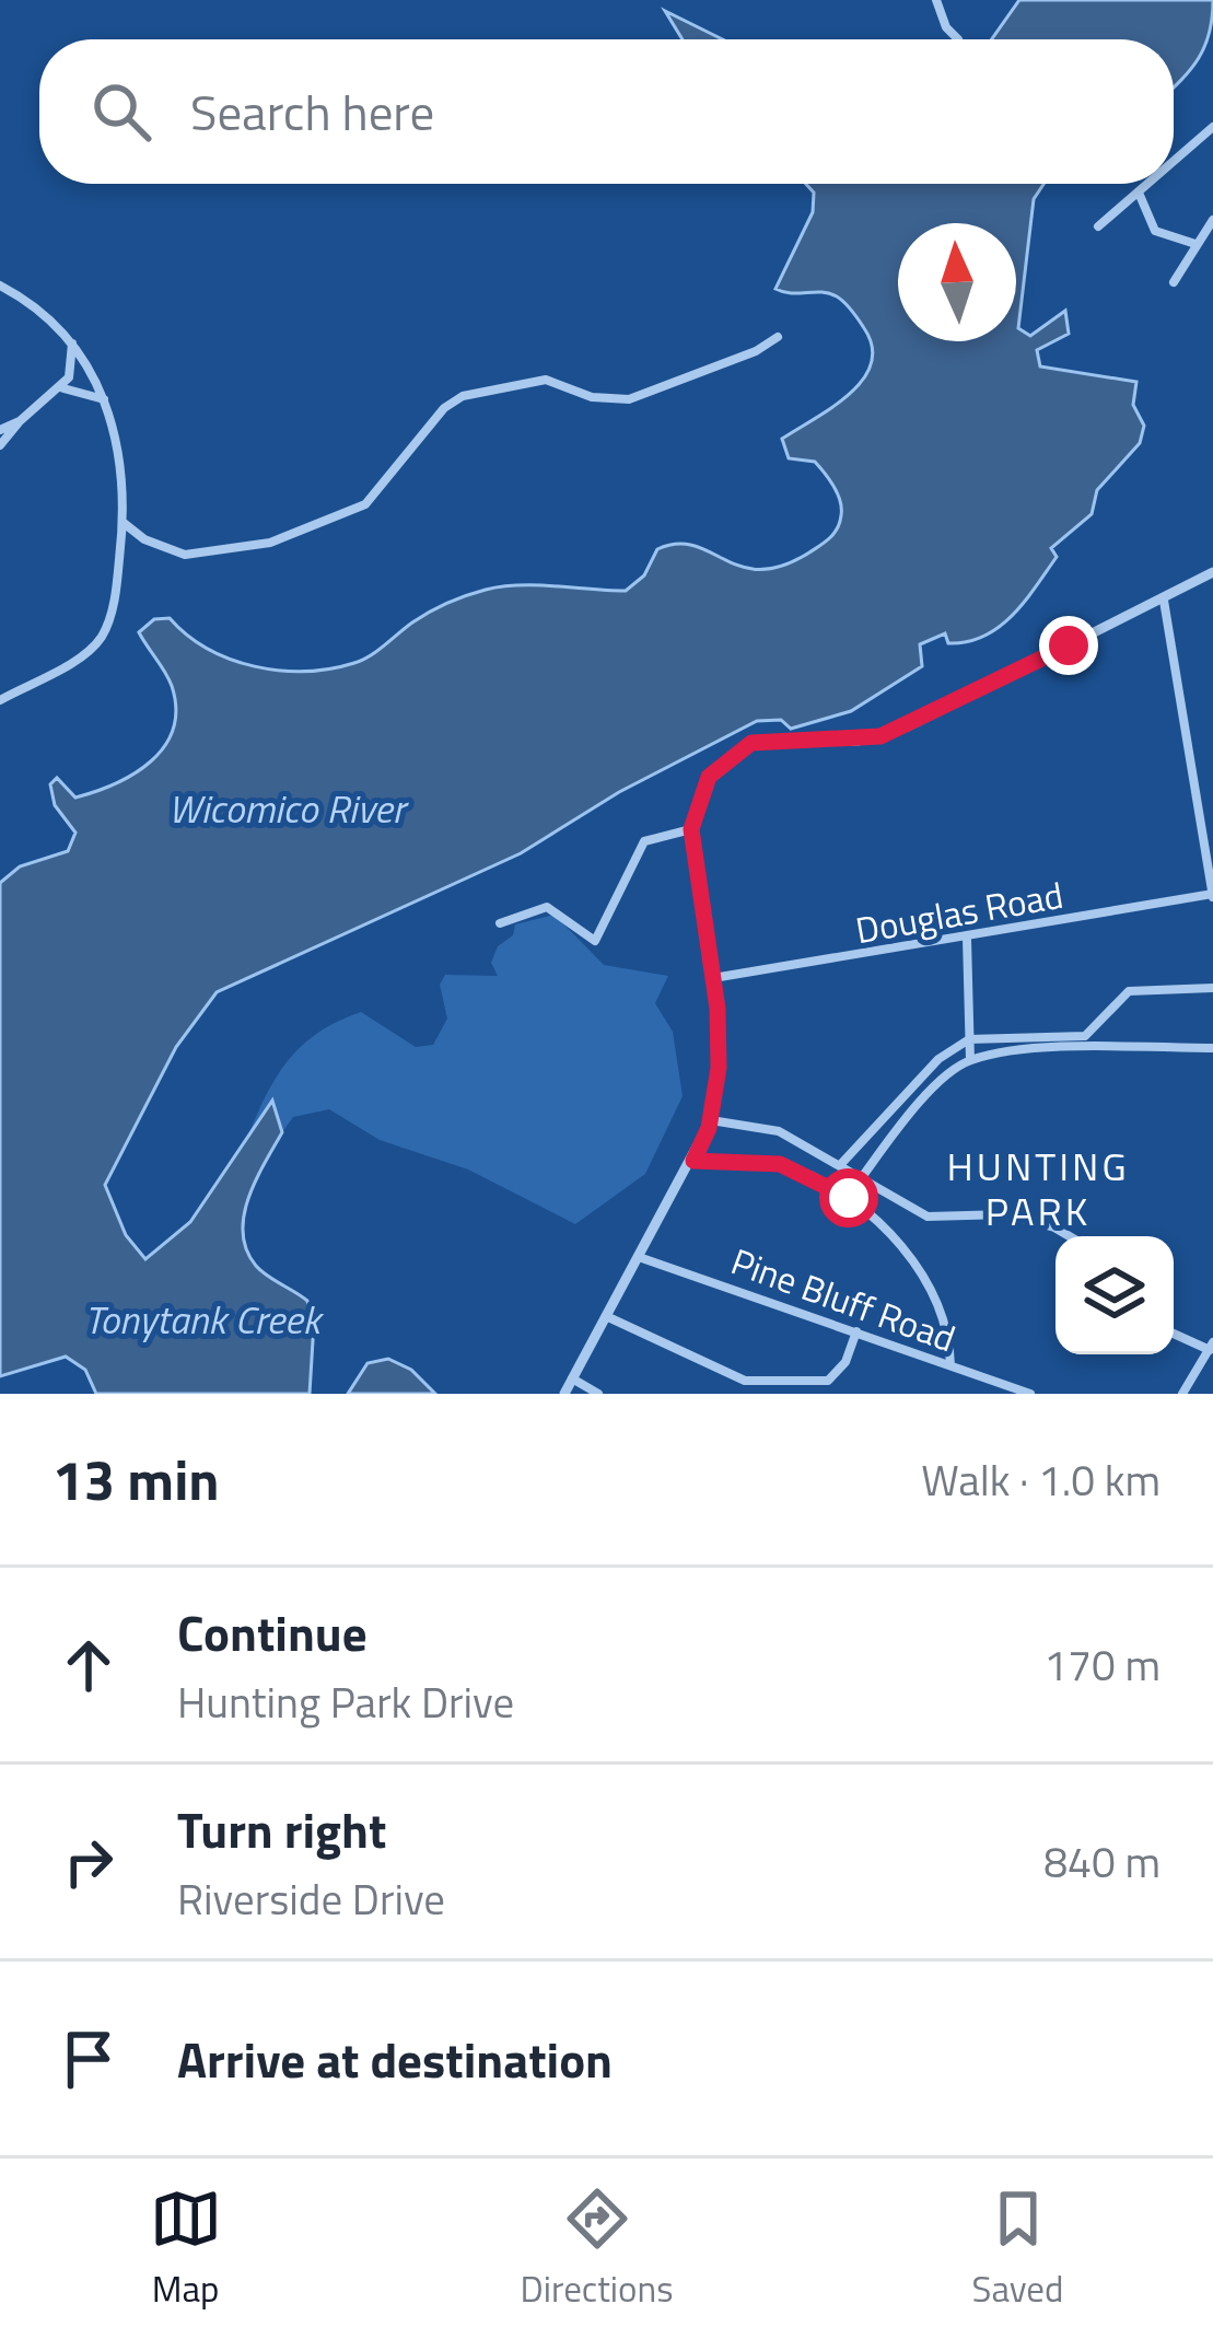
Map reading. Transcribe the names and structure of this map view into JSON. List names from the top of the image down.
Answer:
{
  "streets": {
    "street": ["Douglas Road", "Pine Bluff Road"]
  },
  "districts": ["HUNTING PARK"],
  "water": ["Wicomico River", "Tonytank Creek"],
  "north": "top",
  "page": {
    "search": "Search here",
    "heading": ["13 min", "Walk · 1.0 km"],
    "list": [
      ["Continue", "Hunting Park Drive", "170 m"],
      ["Turn right", "Riverside Drive", "840 m"],
      "Arrive at destination"
    ],
    "nav": ["Map", "Directions", "Saved"]
  }
}
